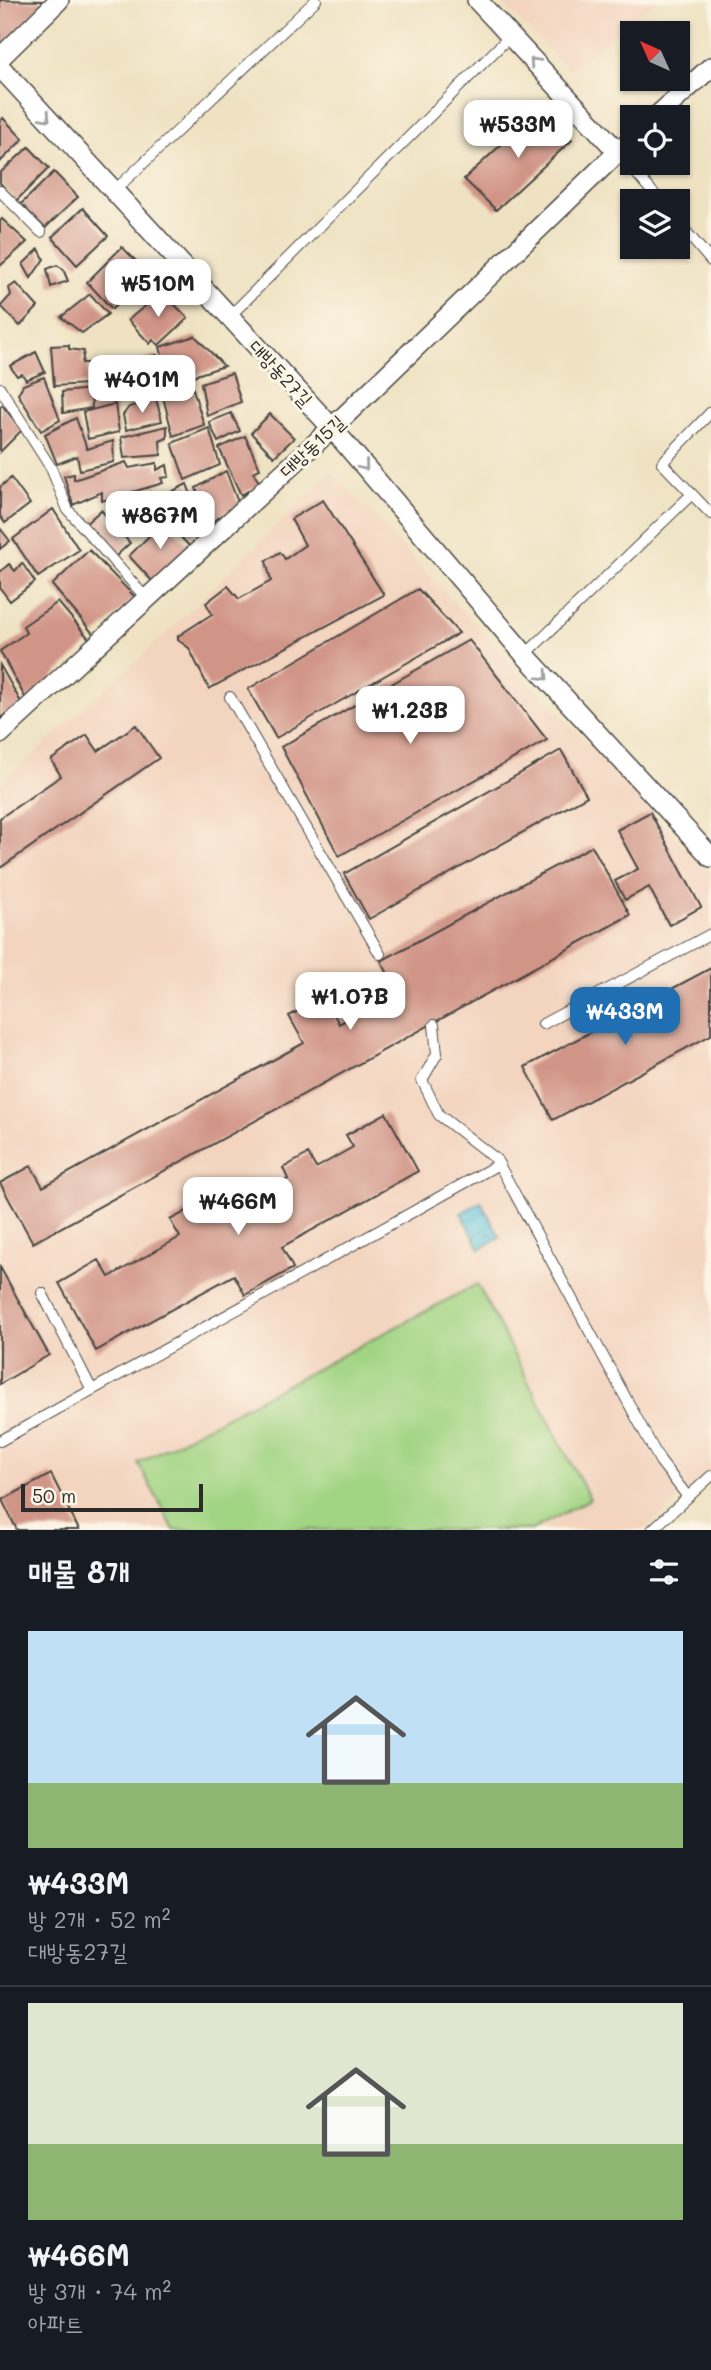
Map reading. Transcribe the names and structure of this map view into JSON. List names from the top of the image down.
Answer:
{
  "streets": {
    "street": ["대방동27길", "대방동15길"]
  },
  "crossings": [
    ["대방동27길", "대방동15길"]
  ],
  "one_way": ["대방동27길"],
  "scale_bar": "50 m",
  "north": "top left",
  "page": {
    "price": [
      "₩533M",
      "₩510M",
      "₩401M",
      "₩867M",
      "₩1.23B",
      "₩1.07B",
      "₩433M",
      "₩466M"
    ],
    "scale": "50 m",
    "heading": "매물 8개",
    "list": [
      {
        "name": "₩433M",
        "note": "방 2개 · 52 m² · 대방동27길"
      },
      {
        "name": "₩466M",
        "note": "방 3개 · 74 m² · 아파트"
      }
    ]
  }
}
